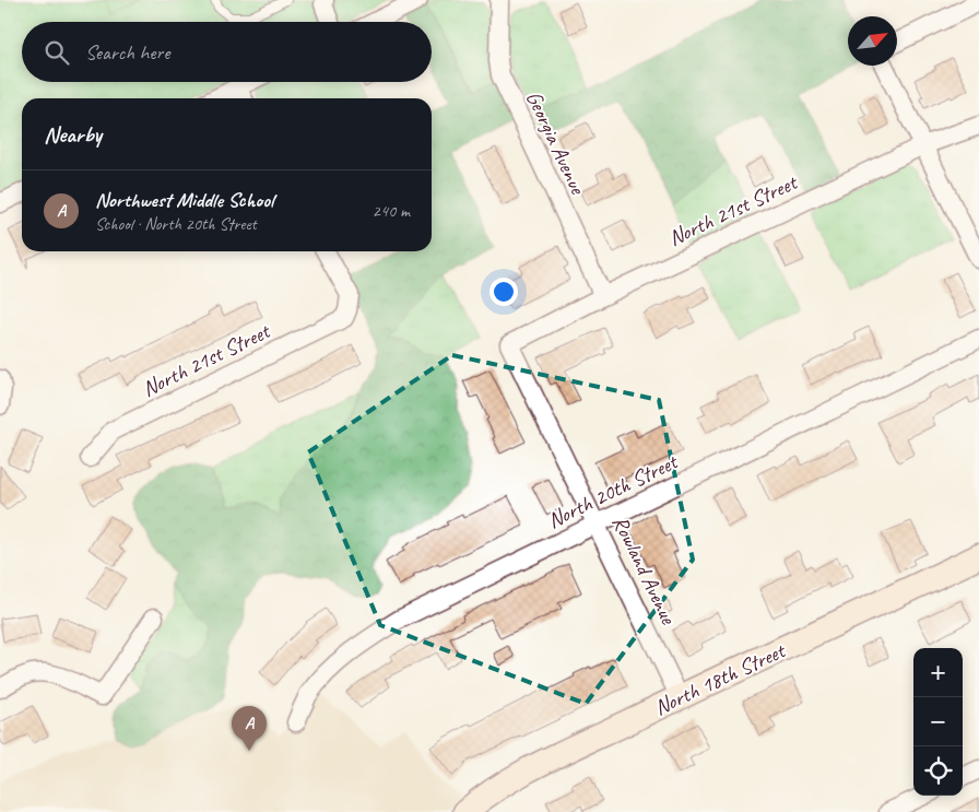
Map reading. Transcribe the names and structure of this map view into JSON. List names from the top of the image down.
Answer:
{
  "streets": {
    "main road": ["North 18th Street"],
    "street": [
      "Georgia Avenue",
      "North 21st Street",
      "North 20th Street",
      "Rowland Avenue"
    ]
  },
  "crossings": [
    ["Georgia Avenue", "North 21st Street"],
    ["North 21st Street", "Rowland Avenue"],
    ["North 20th Street", "Rowland Avenue"],
    ["Rowland Avenue", "North 18th Street"]
  ],
  "north": "top right",
  "page": {
    "search": "Search here",
    "heading": "Nearby",
    "list": [
      {
        "mark": "A",
        "name": "Northwest Middle School",
        "note": "School · North 20th Street",
        "value": "240 m"
      }
    ],
    "map_buttons": ["+", "−"],
    "pins": "A"
  }
}
